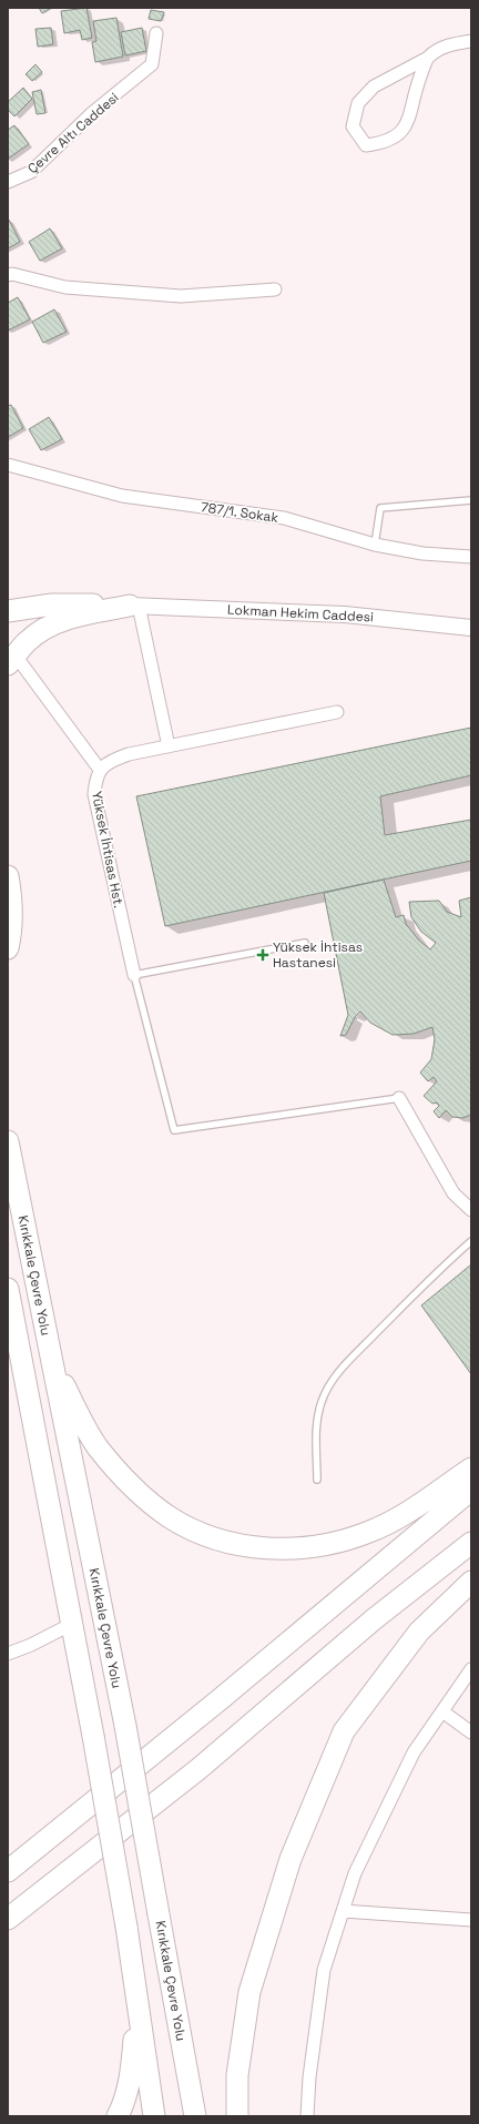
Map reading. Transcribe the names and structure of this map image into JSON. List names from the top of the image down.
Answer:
{
  "streets": {
    "highway": ["Kırıkkale Çevre Yolu"],
    "street": [
      "Çevre Altı Caddesi",
      "787/1. Sokak",
      "Lokman Hekim Caddesi",
      "Yüksek İhtisas Hst."
    ]
  },
  "places": {
    "health": ["Yüksek İhtisas Hastanesi"]
  }
}
